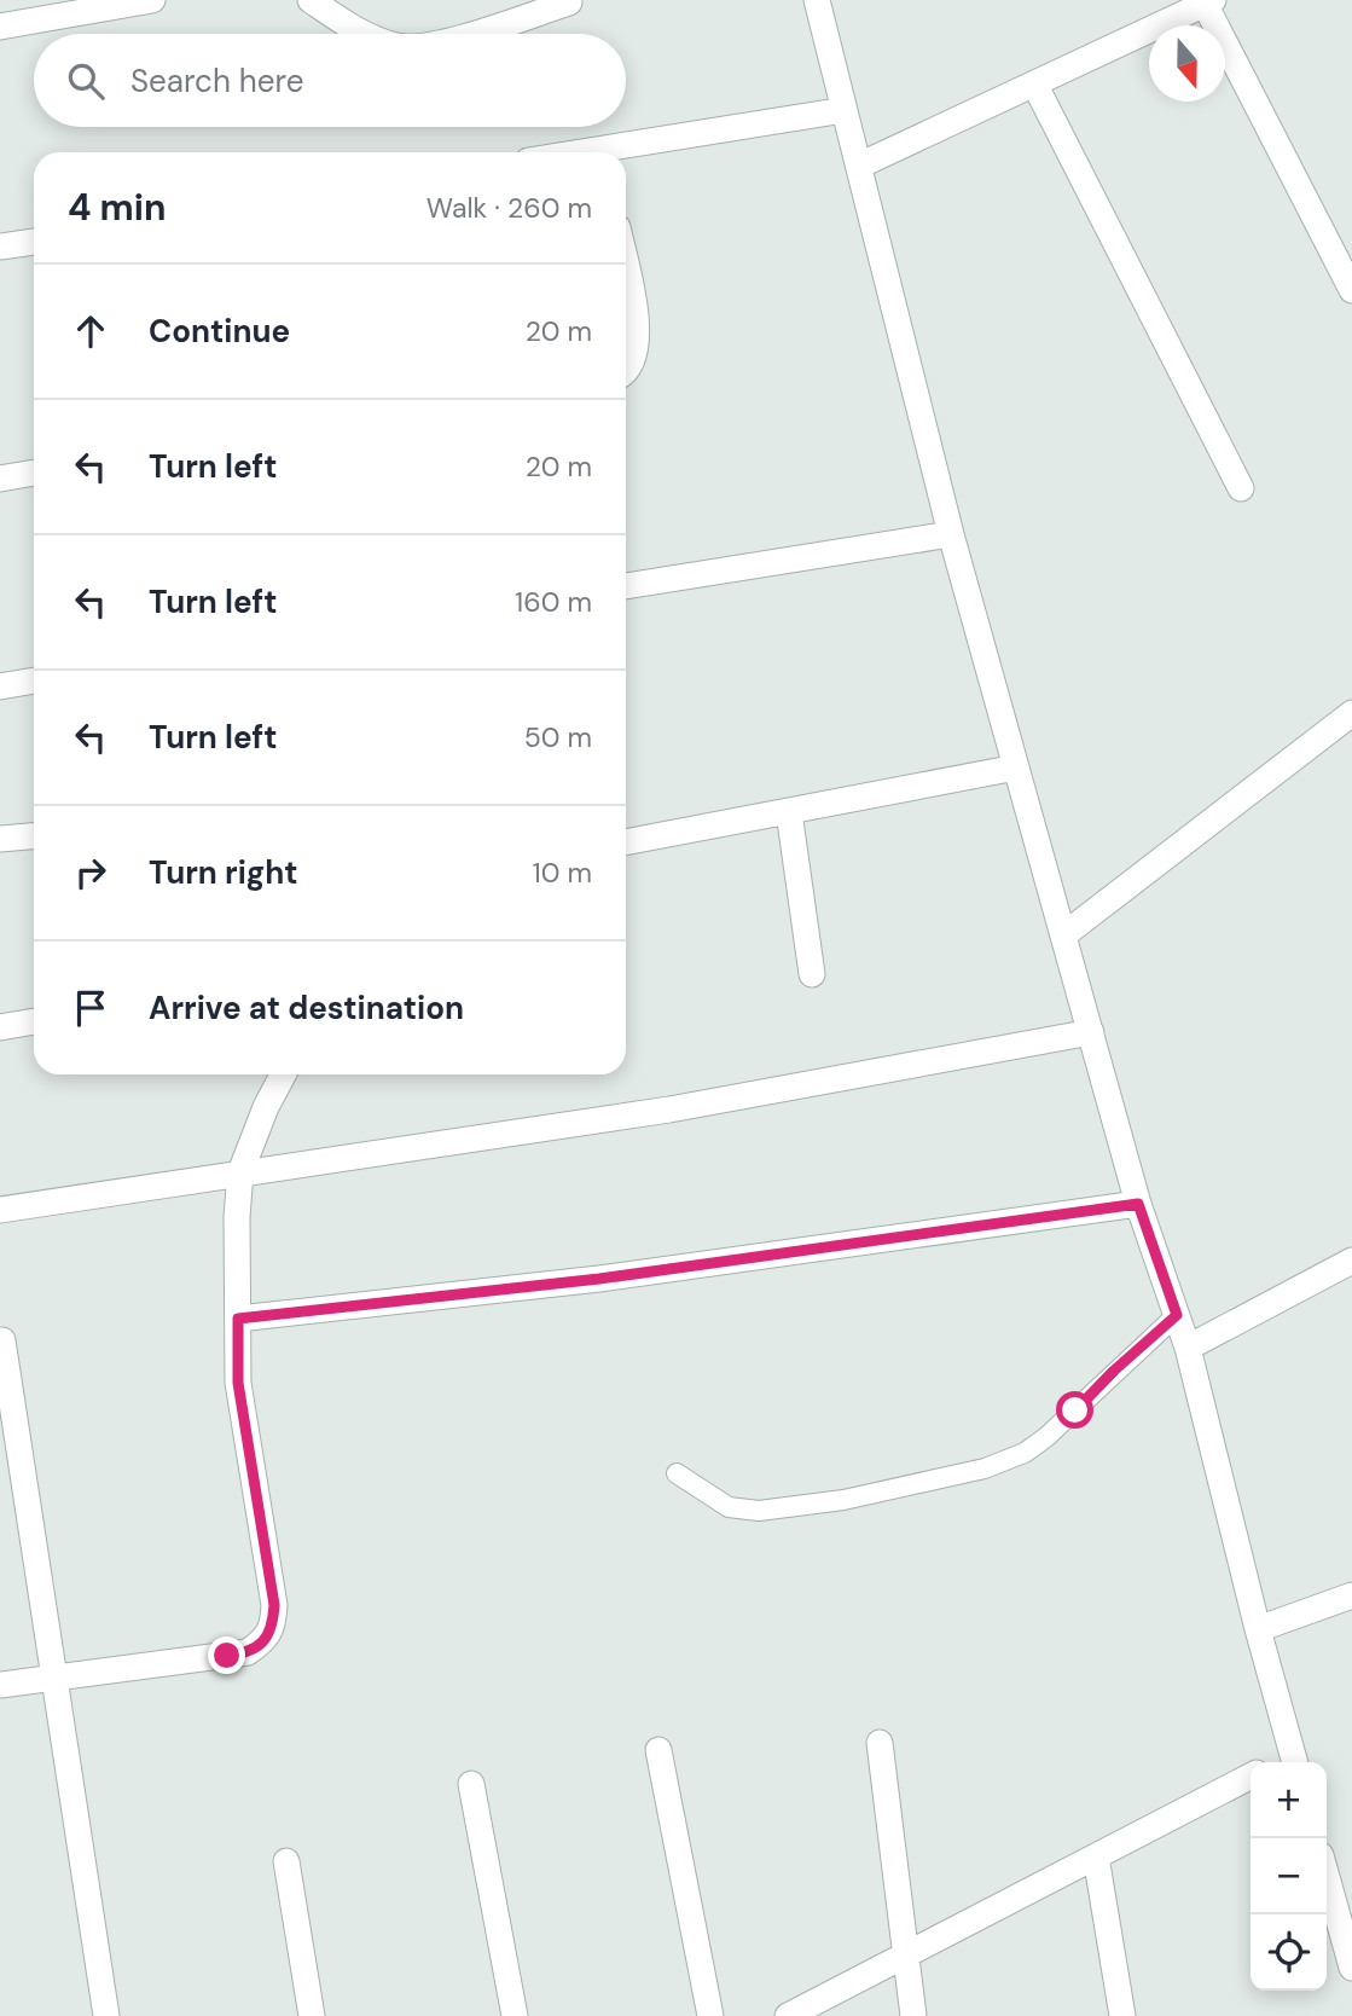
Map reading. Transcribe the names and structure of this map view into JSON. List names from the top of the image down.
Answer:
{
  "north": "bottom",
  "page": {
    "search": "Search here",
    "heading": ["4 min", "Walk · 260 m"],
    "list": [
      ["Continue", "20 m"],
      ["Turn left", "20 m"],
      ["Turn left", "160 m"],
      ["Turn left", "50 m"],
      ["Turn right", "10 m"],
      "Arrive at destination"
    ],
    "map_buttons": ["+", "−"]
  }
}
